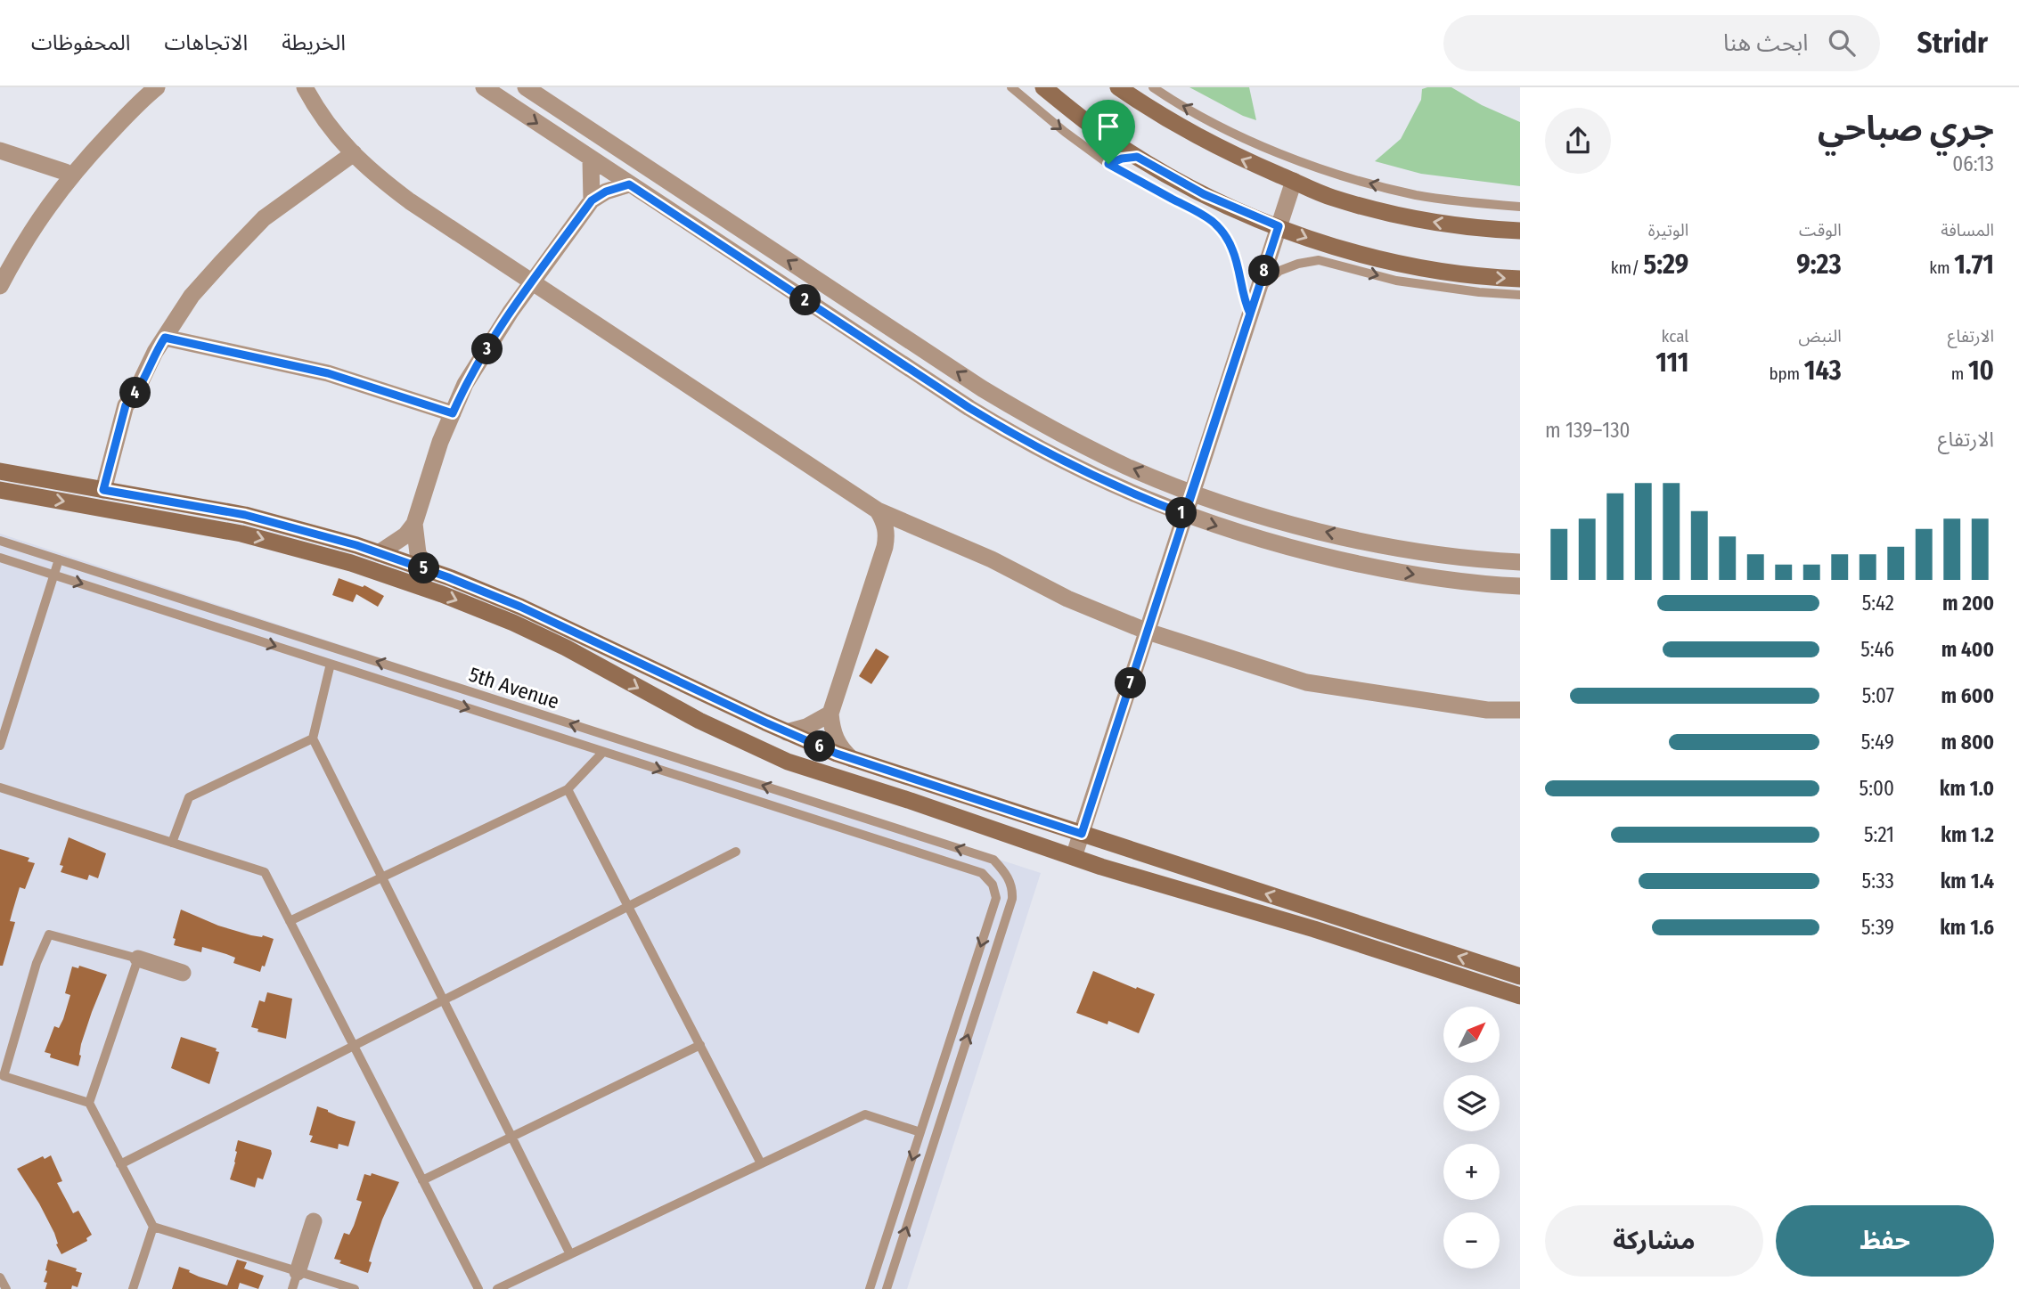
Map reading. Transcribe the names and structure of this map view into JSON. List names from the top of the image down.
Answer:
{
  "streets": {
    "lane": ["5th Avenue"]
  },
  "north": "top right",
  "page": {
    "header": "Stridr",
    "search": "ابحث هنا",
    "nav": ["الخريطة", "الاتجاهات", "المحفوظات"],
    "heading": ["جري صباحي", "06:13"],
    "stats": [
      ["المسافة", "1.71 km"],
      ["الوقت", "9:23"],
      ["الوتيرة", "5:29 /km"],
      ["الارتفاع", "10 m"],
      ["النبض", "143 bpm"],
      ["kcal", "111"]
    ],
    "pins": [
      "8",
      "2",
      "3",
      "4",
      "1",
      "5",
      "7",
      "6"
    ],
    "chart": ["الارتفاع", "130–139 m"],
    "list": [
      {
        "name": "200 m",
        "note": "5:42"
      },
      {
        "name": "400 m",
        "note": "5:46"
      },
      {
        "name": "600 m",
        "note": "5:07"
      },
      {
        "name": "800 m",
        "note": "5:49"
      },
      {
        "name": "1.0 km",
        "note": "5:00"
      },
      {
        "name": "1.2 km",
        "note": "5:21"
      },
      {
        "name": "1.4 km",
        "note": "5:33"
      },
      {
        "name": "1.6 km",
        "note": "5:39"
      }
    ],
    "map_buttons": ["+", "−"],
    "buttons": ["حفظ", "مشاركة"]
  }
}
